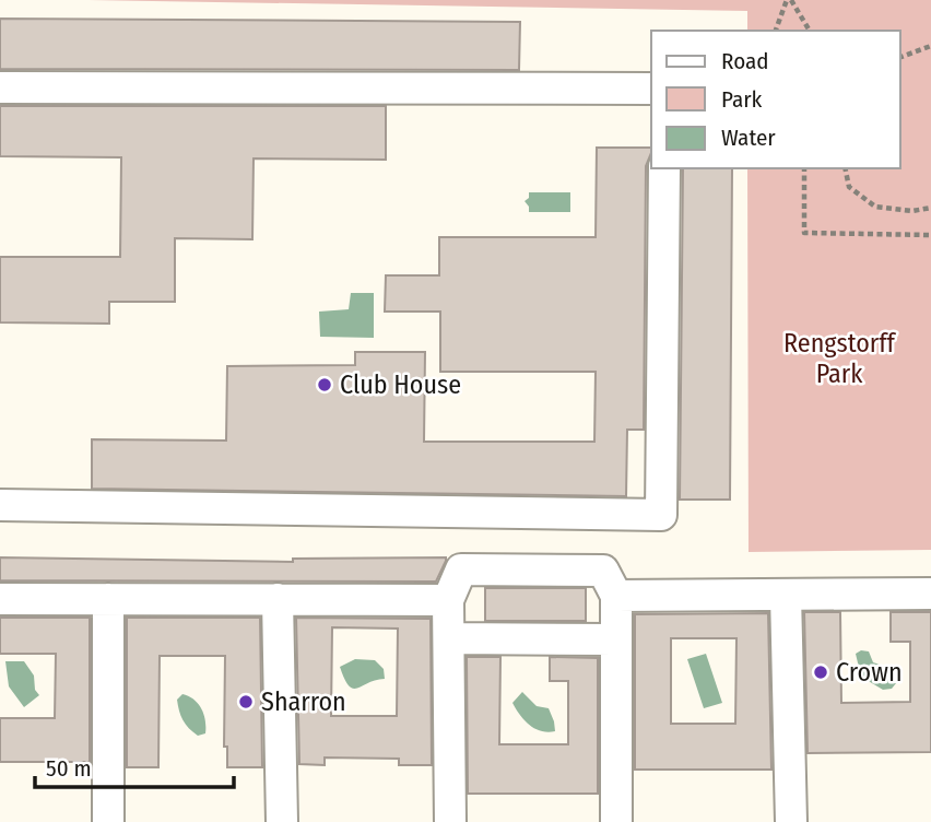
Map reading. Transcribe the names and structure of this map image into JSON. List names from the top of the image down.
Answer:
{
  "parks": ["Rengstorff Park"],
  "places": ["Club House", "Crown", "Sharron"],
  "legend": ["Road", "Park", "Water"],
  "scale_bar": "50 m"
}
